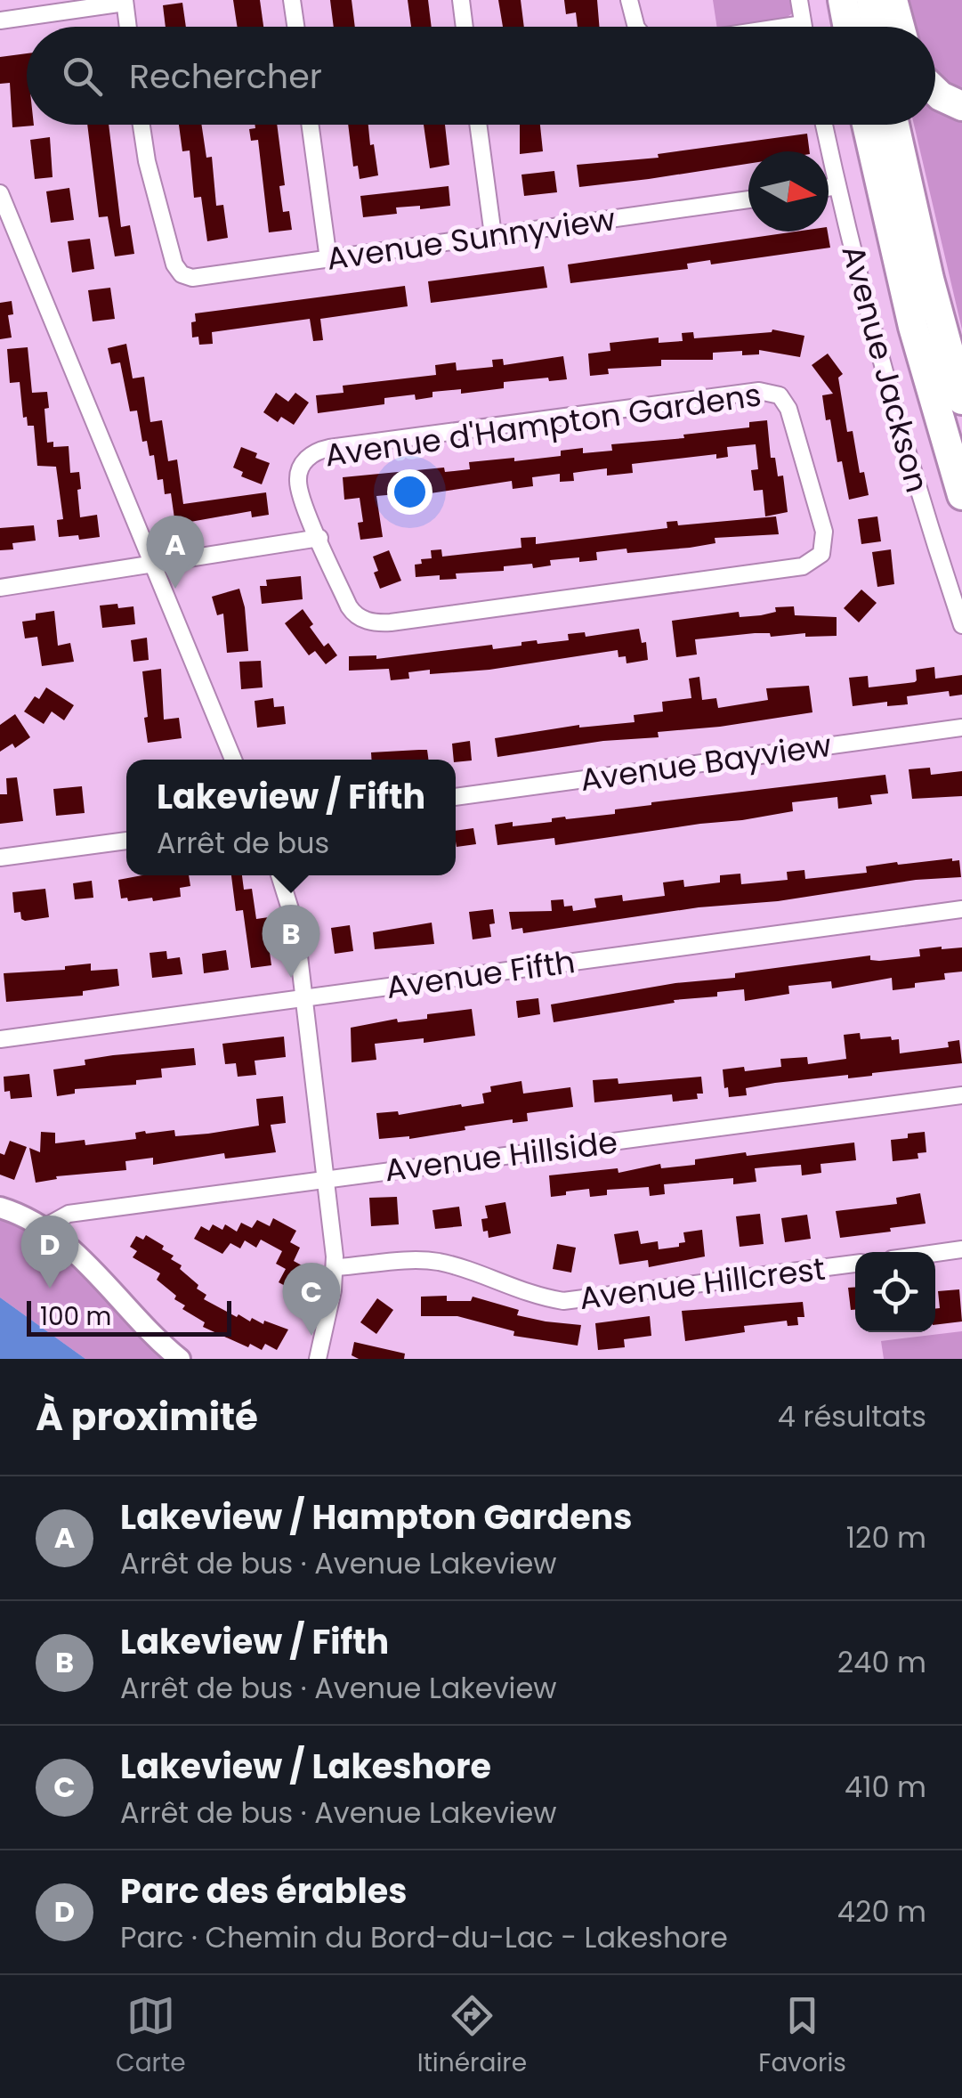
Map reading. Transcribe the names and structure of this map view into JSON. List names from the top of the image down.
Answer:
{
  "streets": {
    "street": [
      "Avenue Sunnyview",
      "Avenue Jackson",
      "Avenue d'Hampton Gardens",
      "Avenue Bayview",
      "Avenue Fifth",
      "Avenue Hillside",
      "Avenue Hillcrest"
    ]
  },
  "scale_bar": "100 m",
  "north": "right",
  "page": {
    "search": "Rechercher",
    "pins": [
      "A",
      "B",
      "D",
      "C"
    ],
    "popup": ["Lakeview / Fifth", "Arrêt de bus"],
    "scale": "100 m",
    "heading": ["À proximité", "4 résultats"],
    "list": [
      {
        "mark": "A",
        "name": "Lakeview / Hampton Gardens",
        "note": "Arrêt de bus · Avenue Lakeview",
        "value": "120 m"
      },
      {
        "mark": "B",
        "name": "Lakeview / Fifth",
        "note": "Arrêt de bus · Avenue Lakeview",
        "value": "240 m"
      },
      {
        "mark": "C",
        "name": "Lakeview / Lakeshore",
        "note": "Arrêt de bus · Avenue Lakeview",
        "value": "410 m"
      },
      {
        "mark": "D",
        "name": "Parc des érables",
        "note": "Parc · Chemin du Bord-du-Lac - Lakeshore",
        "value": "420 m"
      }
    ],
    "nav": ["Carte", "Itinéraire", "Favoris"]
  }
}
